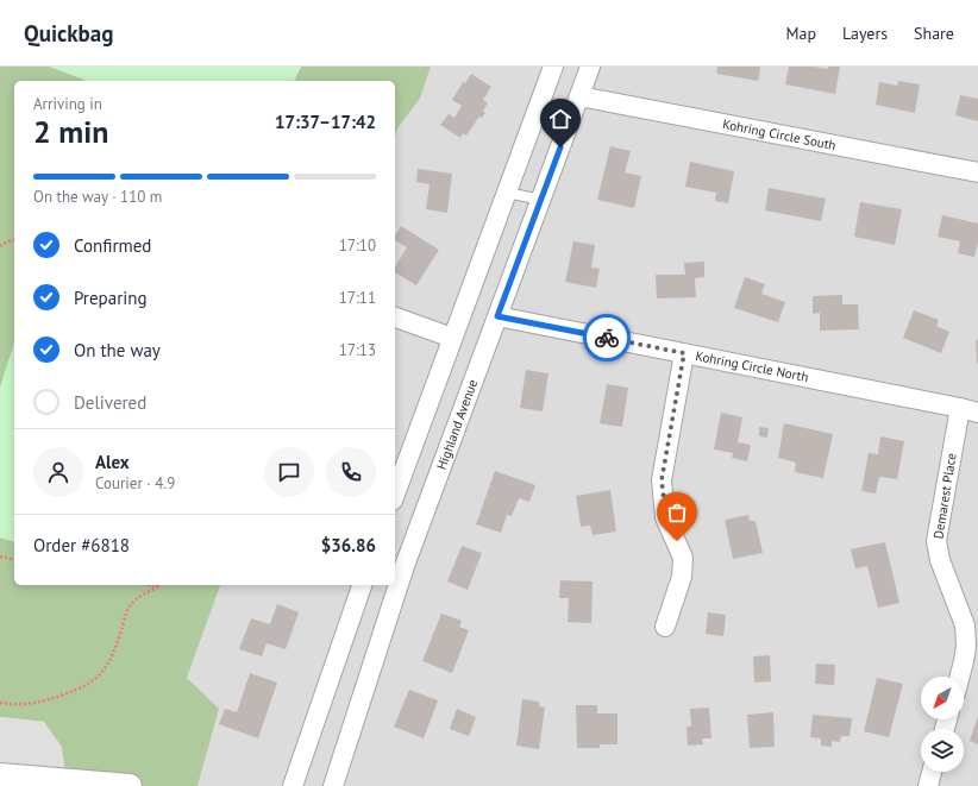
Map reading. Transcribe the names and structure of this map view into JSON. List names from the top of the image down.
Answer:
{
  "streets": {
    "street": [
      "Kohring Circle South",
      "Kohring Circle North",
      "Highland Avenue",
      "Demarest Place"
    ]
  },
  "crossings": [
    ["Kohring Circle South", "Highland Avenue"],
    ["Kohring Circle North", "Highland Avenue"],
    ["Kohring Circle North", "Demarest Place"]
  ],
  "north": "bottom left",
  "page": {
    "header": "Quickbag",
    "nav": ["Map", "Layers", "Share"],
    "heading": ["2 min", "Arriving in", "17:37–17:42"],
    "panel": [
      "Alex",
      "Courier · 4.9",
      "Order #6818",
      "$36.86"
    ],
    "bar": "On the way · 110 m",
    "list": [
      ["Confirmed", "17:10"],
      ["Preparing", "17:11"],
      ["On the way", "17:13"],
      "Delivered"
    ]
  }
}
